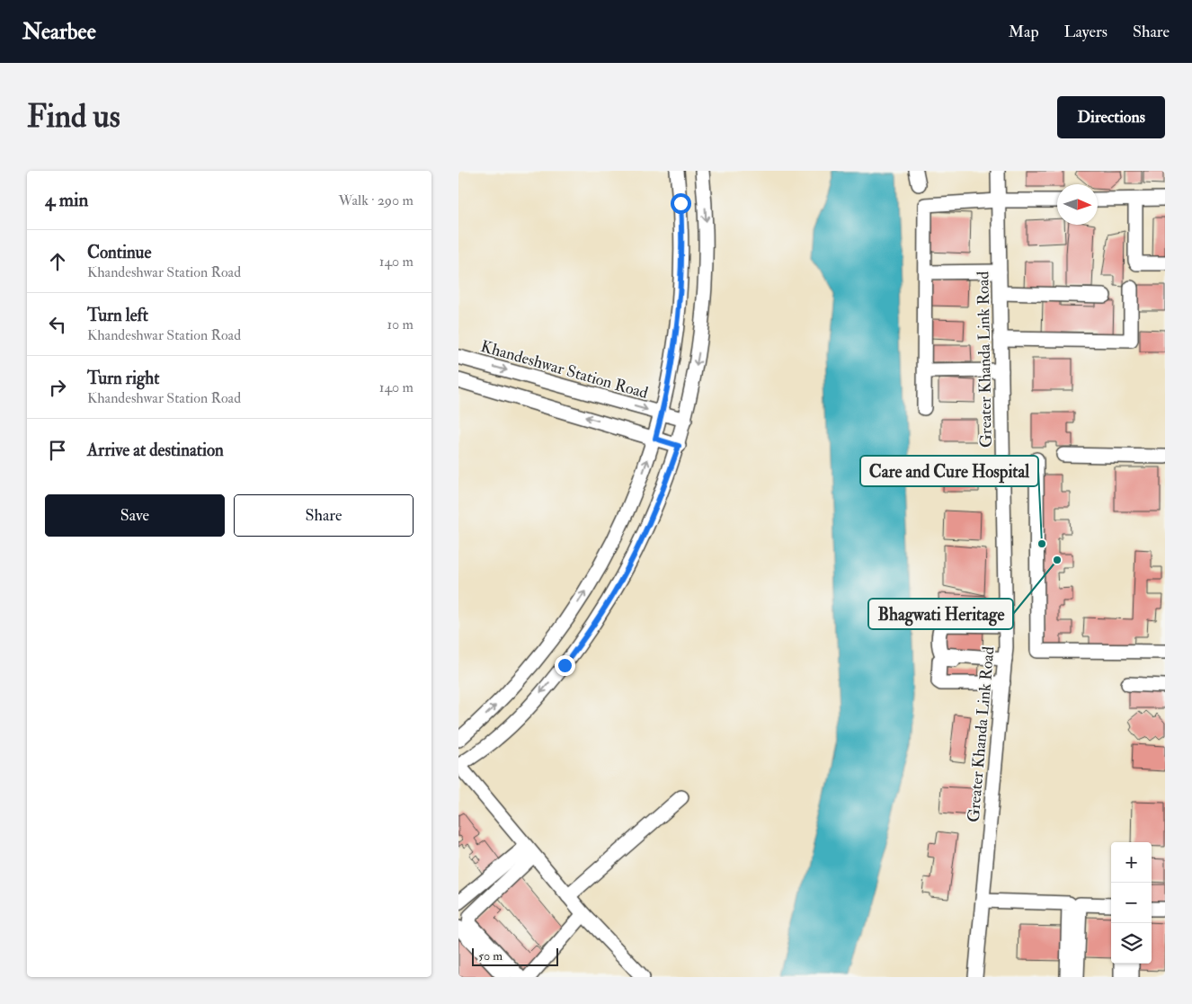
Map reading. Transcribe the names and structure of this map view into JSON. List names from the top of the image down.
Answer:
{
  "streets": {
    "street": ["Greater Khanda Link Road", "Khandeshwar Station Road"]
  },
  "one_way": ["Khandeshwar Station Road"],
  "places": ["Care and Cure Hospital", "Bhagwati Heritage"],
  "scale_bar": "50 m",
  "north": "right",
  "page": {
    "header": "Nearbee",
    "nav": ["Map", "Layers", "Share"],
    "buttons": [
      "Directions",
      ["Save", "Share"]
    ],
    "title": "Find us",
    "heading": ["4 min", "Walk · 290 m"],
    "list": [
      ["Continue", "Khandeshwar Station Road", "140 m"],
      ["Turn left", "Khandeshwar Station Road", "10 m"],
      ["Turn right", "Khandeshwar Station Road", "140 m"],
      "Arrive at destination"
    ],
    "map_buttons": ["+", "−"],
    "scale": "50 m"
  }
}
